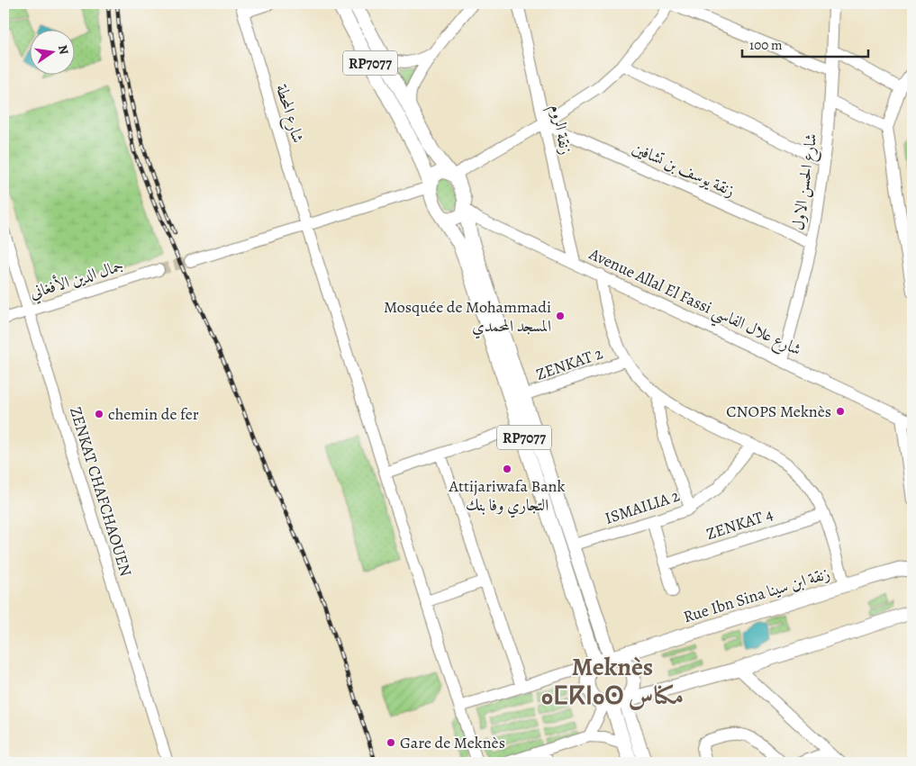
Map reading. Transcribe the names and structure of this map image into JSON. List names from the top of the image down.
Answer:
{
  "streets": {
    "main road": ["RP7077", "Rue Ibn Sina زنقة ابن سينا"],
    "street": [
      "شارع المحطة",
      "زنقة الروم",
      "زنقة يوسف بن تشافين",
      "شارع الحسن الاول",
      "جمال الدين الأفغاني",
      "Avenue Allal El Fassi شارع علال الفاسي",
      "ZENKAT 2",
      "ZENKAT CHAFCHAOUEN",
      "ISMAILIA 2",
      "ZENKAT 4"
    ]
  },
  "crossings": [
    ["RP7077", "Avenue Allal El Fassi شارع علال الفاسي"],
    ["RP7077", "ZENKAT 2"],
    ["RP7077", "ISMAILIA 2"],
    ["RP7077", "Rue Ibn Sina زنقة ابن سينا"],
    ["زنقة الروم", "زنقة يوسف بن تشافين"],
    ["زنقة الروم", "Avenue Allal El Fassi شارع علال الفاسي"],
    ["زنقة يوسف بن تشافين", "شارع الحسن الاول"],
    ["شارع الحسن الاول", "Avenue Allal El Fassi شارع علال الفاسي"],
    ["جمال الدين الأفغاني", "ZENKAT CHAFCHAOUEN"]
  ],
  "districts": ["Meknès ⴰⵎⴽⵏⴰⵙ مكناس"],
  "places": [
    "Mosquée de Mohammadi المسجد المحمدي",
    "CNOPS Meknès",
    "chemin de fer",
    "Attijariwafa Bank التجاري وفا بنك",
    "Gare de Meknès"
  ],
  "scale_bar": "100 m",
  "north": "right"
}
